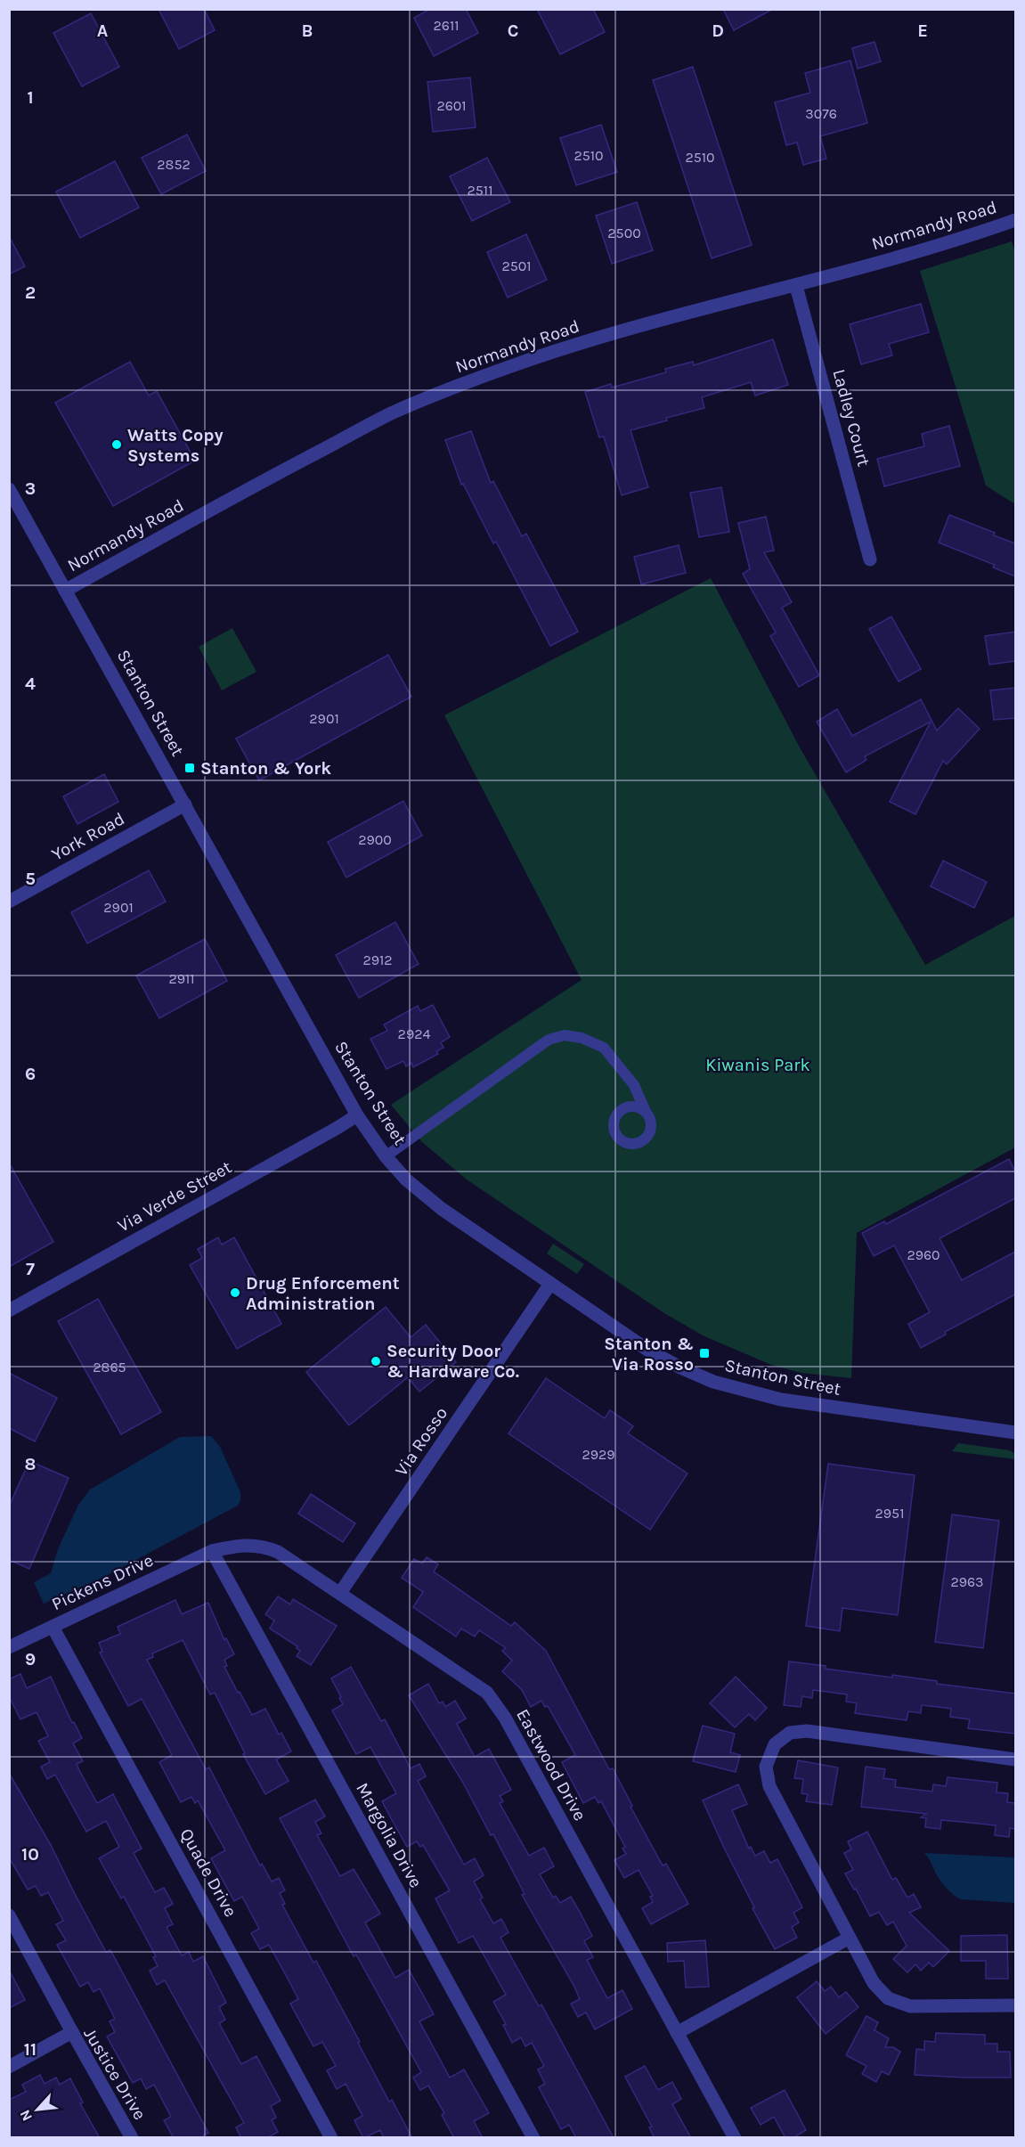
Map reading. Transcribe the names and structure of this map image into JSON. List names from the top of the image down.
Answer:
{
  "streets": {
    "street": [
      "Normandy Road",
      "Ladley Court",
      "Stanton Street",
      "York Road",
      "Via Verde Street",
      "Via Rosso",
      "Pickens Drive",
      "Eastwood Drive",
      "Margolia Drive",
      "Quade Drive",
      "Justice Drive"
    ]
  },
  "crossings": [
    ["Normandy Road", "Ladley Court"],
    ["Normandy Road", "Stanton Street"],
    ["Stanton Street", "York Road"],
    ["Stanton Street", "Via Verde Street"],
    ["Stanton Street", "Via Rosso"],
    ["Via Rosso", "Eastwood Drive"],
    ["Pickens Drive", "Eastwood Drive"],
    ["Pickens Drive", "Margolia Drive"],
    ["Pickens Drive", "Quade Drive"],
    ["Eastwood Drive", "Margolia Drive"]
  ],
  "parks": ["Kiwanis Park"],
  "places": {
    "other": ["Watts Copy Systems", "Drug Enforcement Administration", "Security Door & Hardware Co."],
    "transit": ["Stanton & York", "Stanton & Via Rosso"]
  },
  "house_numbers": [
    "2611",
    "2601",
    "3076",
    "2510",
    "2510",
    "2852",
    "2511",
    "2500",
    "2501",
    "2901",
    "2900",
    "2901",
    "2912",
    "2911",
    "2924",
    "2960",
    "2865",
    "2929",
    "2951",
    "2963"
  ],
  "north": "bottom left",
  "grid": {
    "columns": [
      "A",
      "B",
      "C",
      "D",
      "E"
    ],
    "rows": [
      "1",
      "2",
      "3",
      "4",
      "5",
      "6",
      "7",
      "8",
      "9",
      "10",
      "11"
    ]
  }
}
